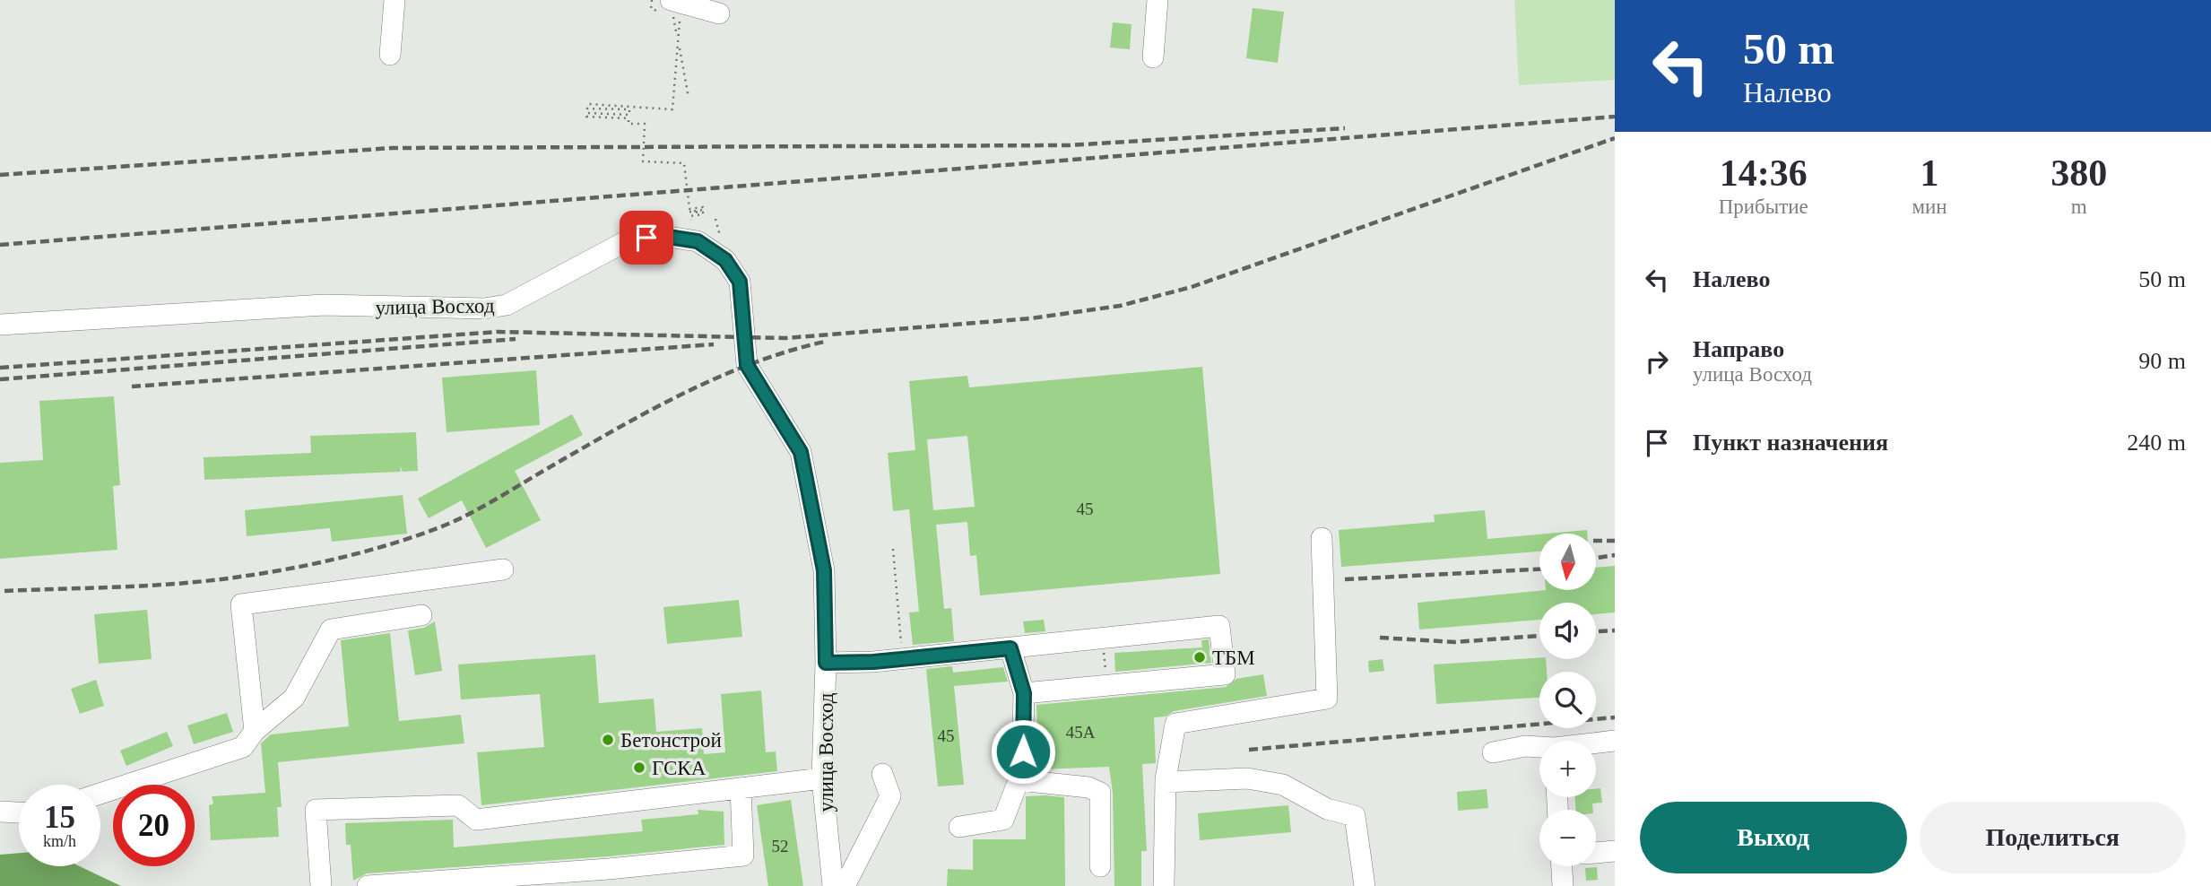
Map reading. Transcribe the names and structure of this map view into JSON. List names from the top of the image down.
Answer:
{
  "streets": {
    "street": ["улица Восход"]
  },
  "places": ["ТБМ", "Бетонстрой", "ГСКА"],
  "house_numbers": [
    "45",
    "45А",
    "45",
    "52"
  ],
  "north": "bottom",
  "page": {
    "turn": ["50 m", "Налево"],
    "eta": [
      "14:36",
      "Прибытие",
      "1",
      "мин",
      "380",
      "m"
    ],
    "list": [
      {
        "name": "Налево",
        "value": "50 m"
      },
      {
        "name": "Направо",
        "note": "улица Восход",
        "value": "90 m"
      },
      {
        "name": "Пункт назначения",
        "value": "240 m"
      }
    ],
    "map_buttons": ["+", "−"],
    "speed": "15 km/h",
    "limit": "20",
    "buttons": ["Выход", "Поделиться"]
  }
}
